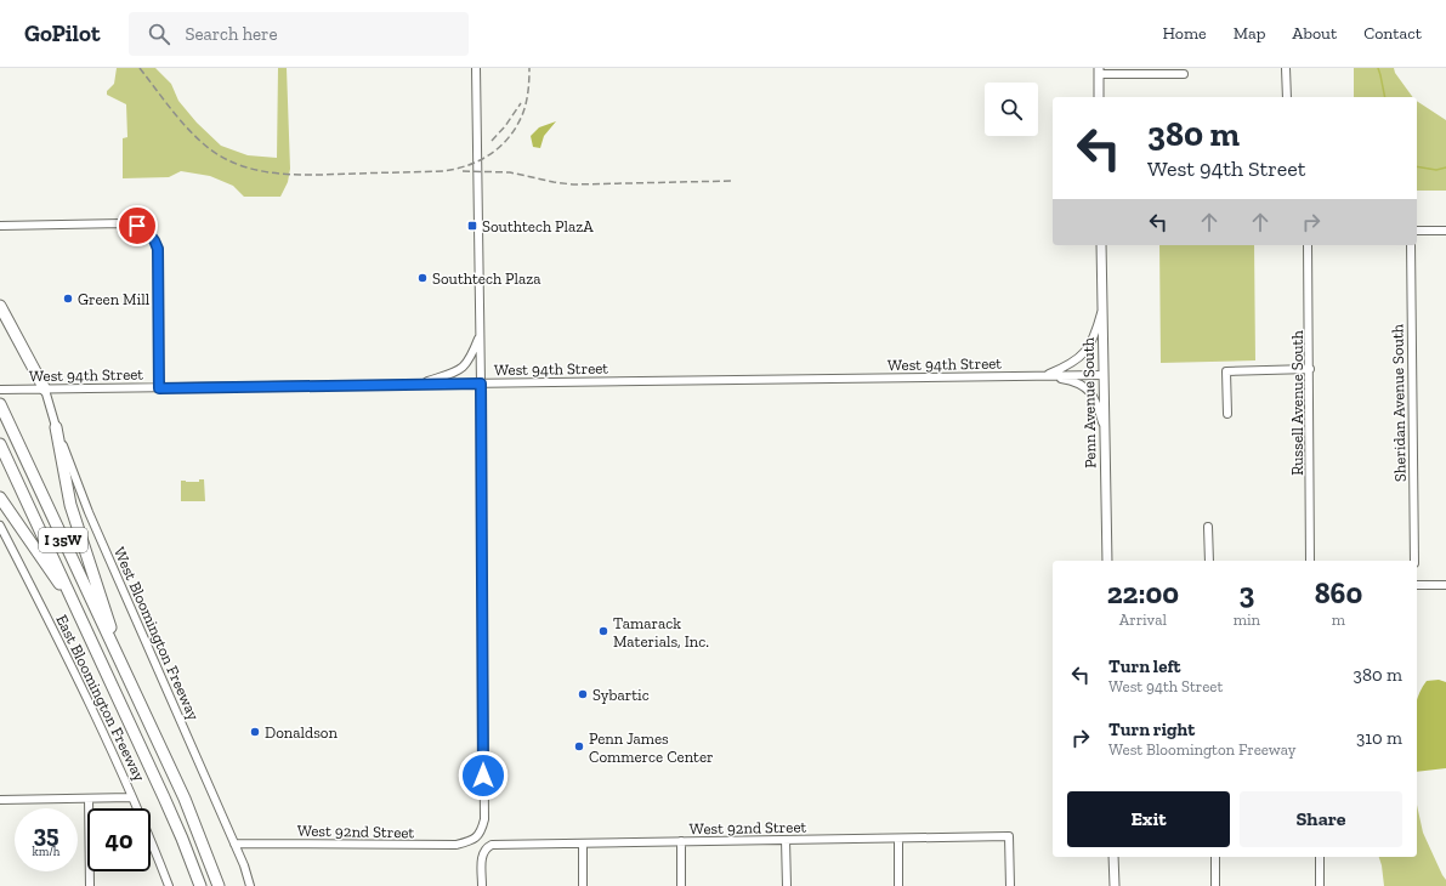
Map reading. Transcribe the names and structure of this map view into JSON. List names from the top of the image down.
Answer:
{
  "streets": {
    "highway": ["I 35W"],
    "main road": ["Penn Avenue South"],
    "street": [
      "West 94th Street",
      "Russell Avenue South",
      "Sheridan Avenue South",
      "West Bloomington Freeway",
      "East Bloomington Freeway",
      "West 92nd Street"
    ]
  },
  "crossings": [
    ["West 94th Street", "Penn Avenue South"],
    ["West 94th Street", "West Bloomington Freeway"],
    ["West 94th Street", "West 92nd Street"],
    ["West Bloomington Freeway", "West 92nd Street"]
  ],
  "places": {
    "transit": ["Southtech PlazA"],
    "other": [
      "Southtech Plaza",
      "Green Mill",
      "Tamarack Materials, Inc.",
      "Sybartic",
      "Donaldson",
      "Penn James Commerce Center"
    ]
  },
  "page": {
    "header": "GoPilot",
    "search": "Search here",
    "nav": [
      "Home",
      "Map",
      "About",
      "Contact"
    ],
    "turn": ["380 m", "West 94th Street"],
    "eta": [
      "22:00",
      "Arrival",
      "3",
      "min",
      "860",
      "m"
    ],
    "list": [
      {
        "name": "Turn left",
        "note": "West 94th Street",
        "value": "380 m"
      },
      {
        "name": "Turn right",
        "note": "West Bloomington Freeway",
        "value": "310 m"
      }
    ],
    "buttons": ["Exit", "Share"],
    "speed": "35 km/h",
    "limit": "40"
  }
}
